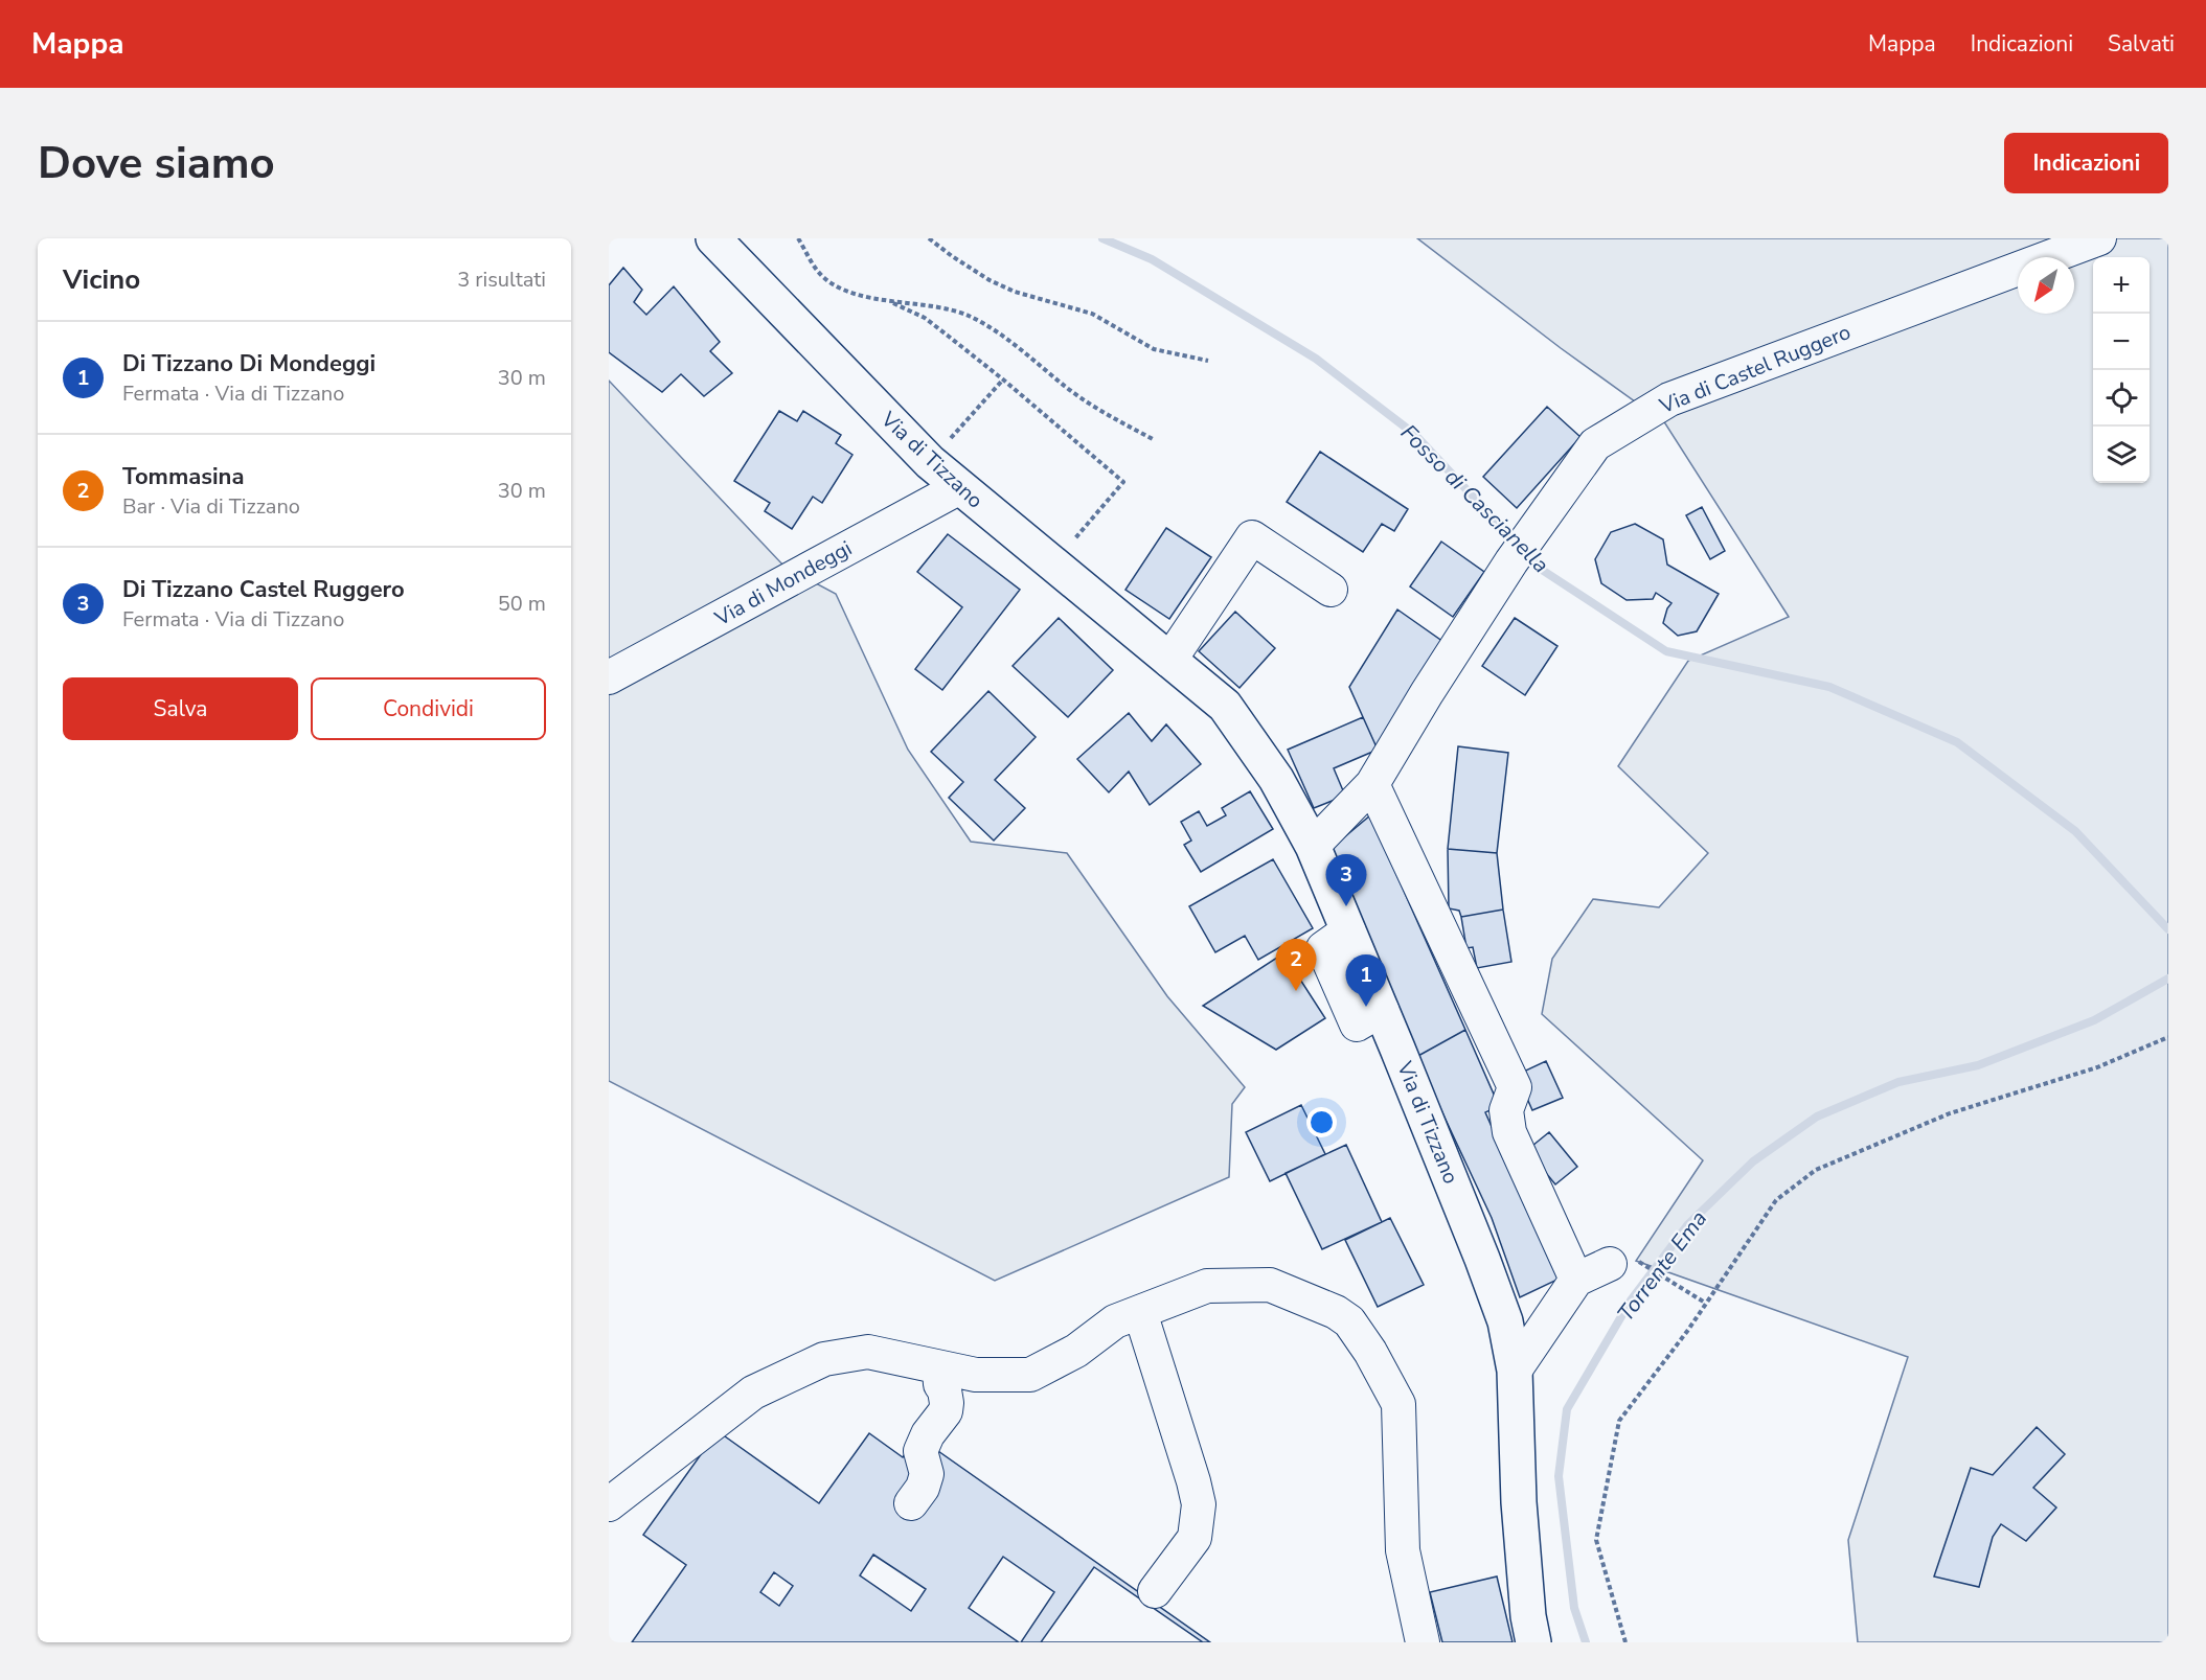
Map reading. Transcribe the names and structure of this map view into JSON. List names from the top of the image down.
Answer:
{
  "streets": {
    "main road": ["Via di Tizzano"],
    "street": ["Via di Castel Ruggero", "Via di Mondeggi"]
  },
  "crossings": [
    ["Via di Castel Ruggero", "Via di Tizzano"],
    ["Via di Tizzano", "Via di Mondeggi"]
  ],
  "water": ["Fosso di Cascianella", "Torrente Ema"],
  "north": "bottom left",
  "page": {
    "header": "Mappa",
    "nav": ["Mappa", "Indicazioni", "Salvati"],
    "buttons": [
      "Indicazioni",
      ["Salva", "Condividi"]
    ],
    "title": "Dove siamo",
    "heading": ["Vicino", "3 risultati"],
    "map_buttons": ["+", "−"],
    "list": [
      {
        "mark": "1",
        "name": "Di Tizzano Di Mondeggi",
        "note": "Fermata · Via di Tizzano",
        "value": "30 m"
      },
      {
        "mark": "2",
        "name": "Tommasina",
        "note": "Bar · Via di Tizzano",
        "value": "30 m"
      },
      {
        "mark": "3",
        "name": "Di Tizzano Castel Ruggero",
        "note": "Fermata · Via di Tizzano",
        "value": "50 m"
      }
    ],
    "pins": ["3", "2", "1"]
  }
}
